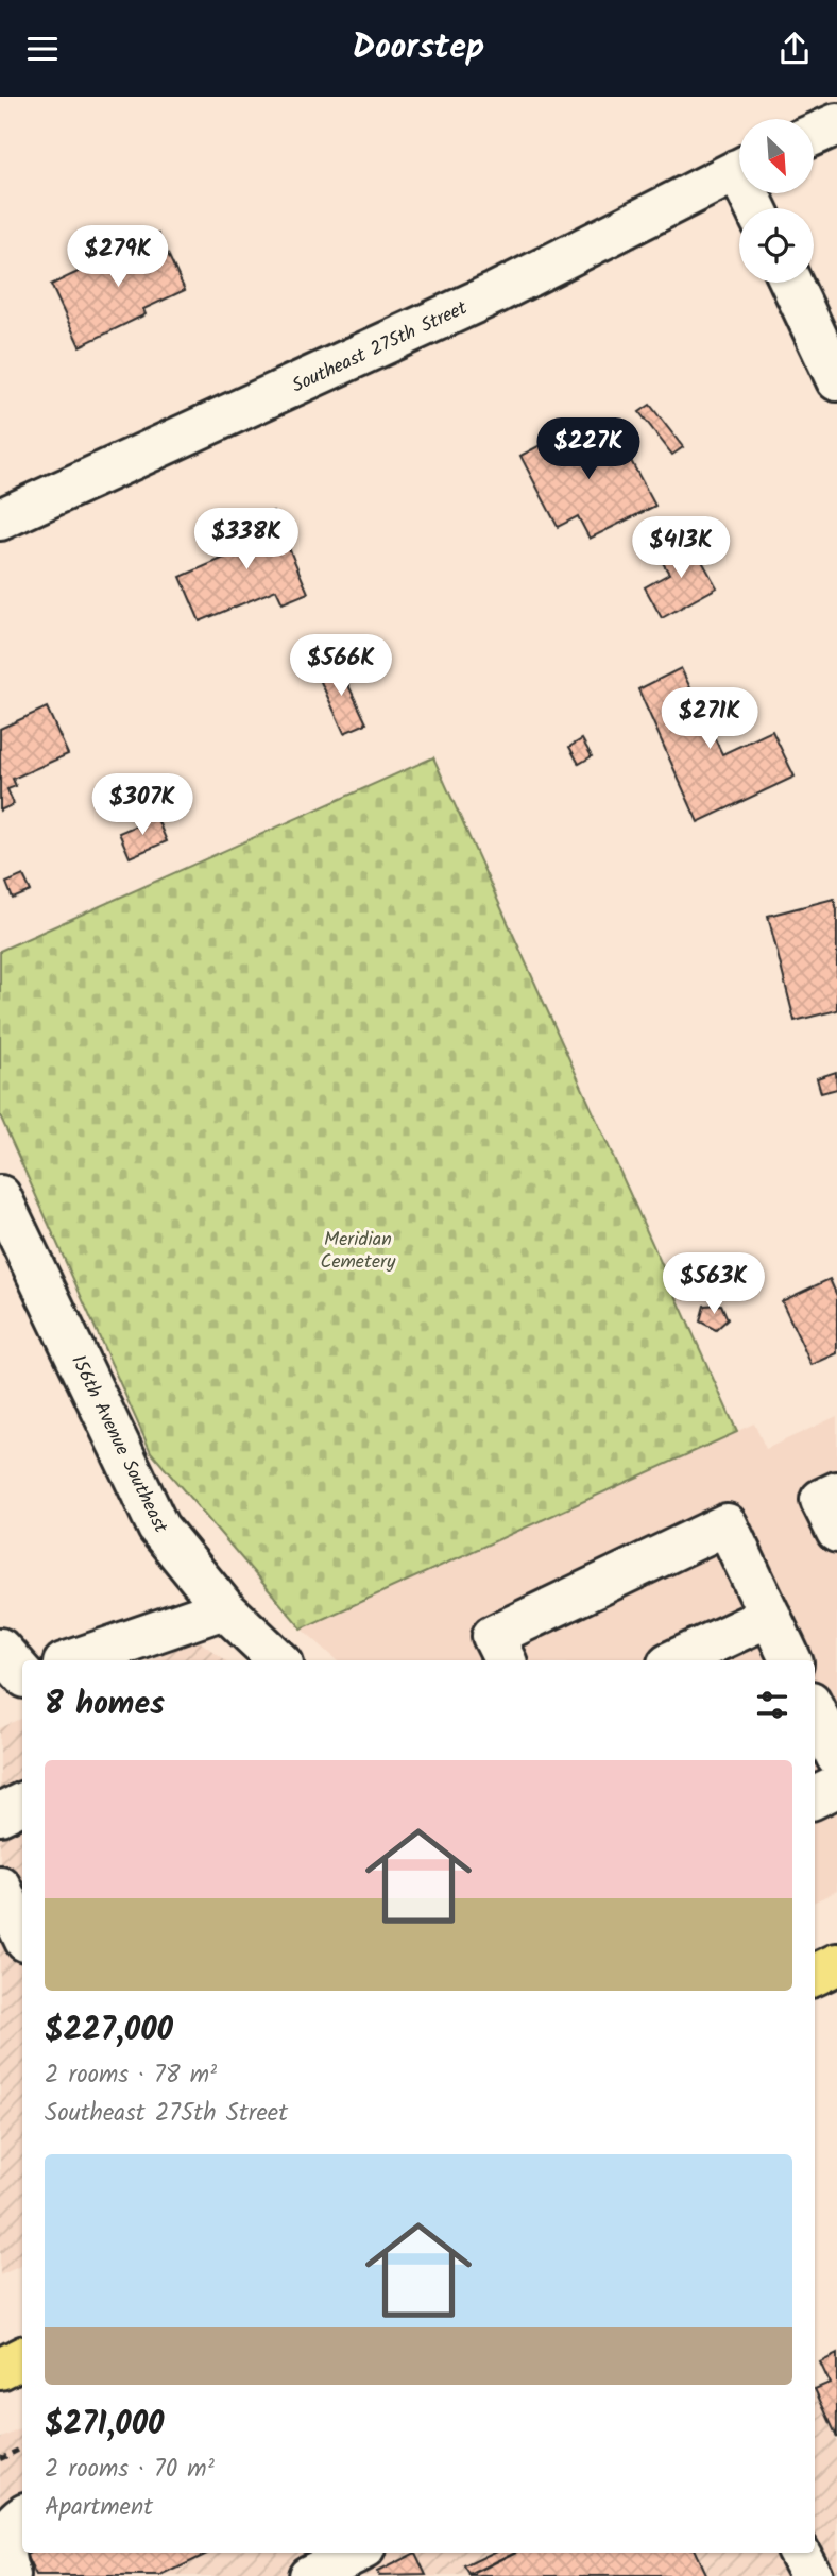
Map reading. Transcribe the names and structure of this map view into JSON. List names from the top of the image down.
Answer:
{
  "streets": {
    "street": ["Southeast 275th Street", "156th Avenue Southeast"]
  },
  "parks": ["Meridian Cemetery"],
  "north": "bottom right",
  "page": {
    "header": "Doorstep",
    "price": [
      "$279K",
      "$227K",
      "$338K",
      "$413K",
      "$566K",
      "$271K",
      "$307K",
      "$563K"
    ],
    "heading": "8 homes",
    "list": [
      {
        "name": "$227,000",
        "note": "2 rooms · 78 m² · Southeast 275th Street"
      },
      {
        "name": "$271,000",
        "note": "2 rooms · 70 m² · Apartment"
      }
    ]
  }
}
